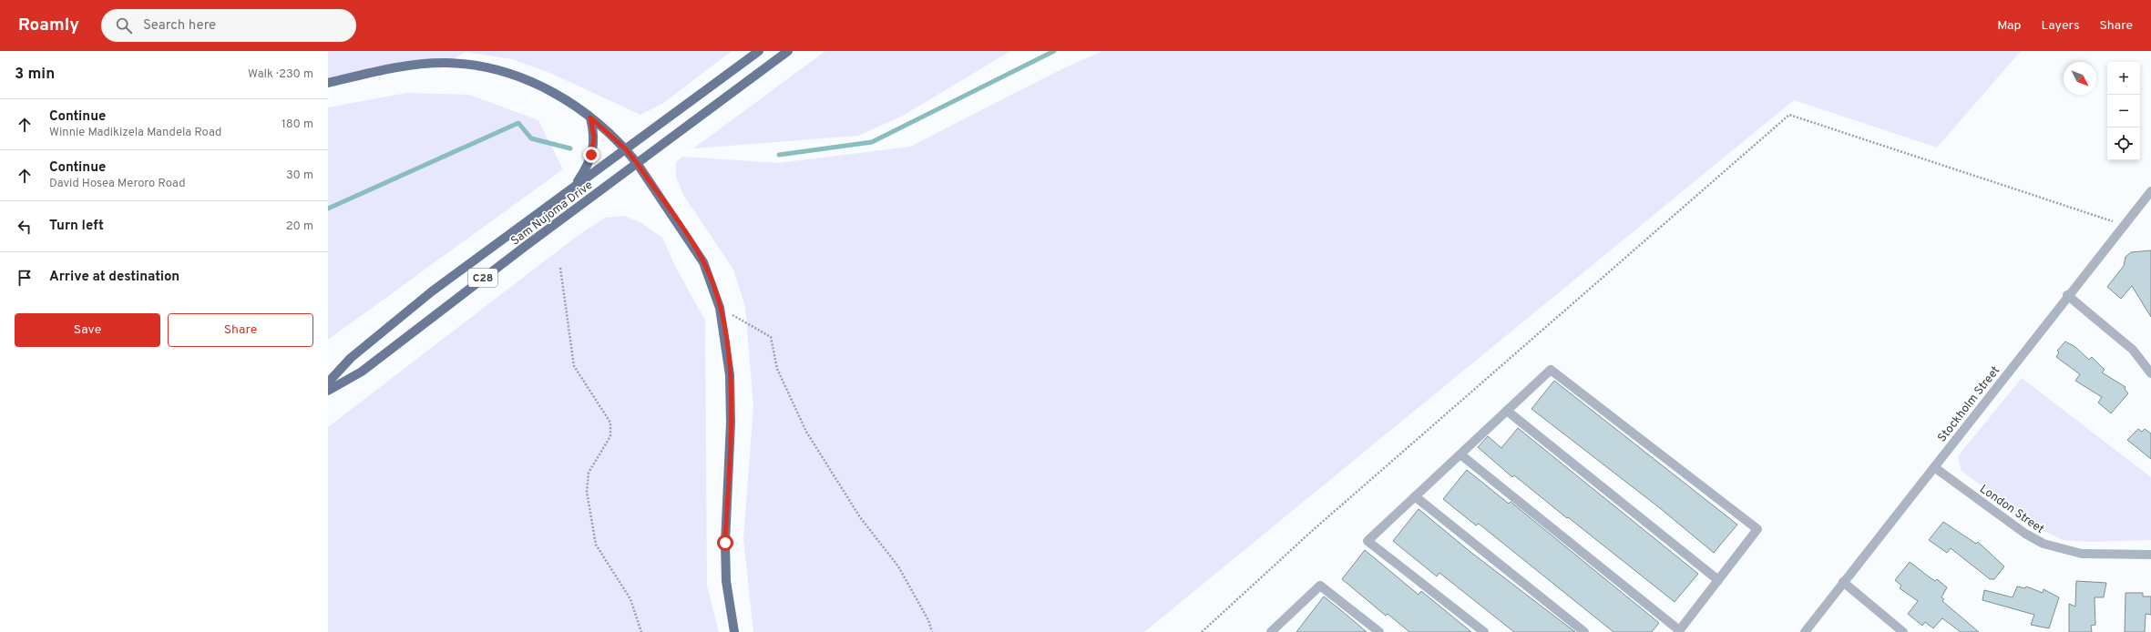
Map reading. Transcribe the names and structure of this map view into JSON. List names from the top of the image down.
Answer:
{
  "streets": {
    "main road": ["Sam Nujoma Drive", "C28"],
    "street": ["Stockholm Street", "London Street"]
  },
  "crossings": [
    ["Stockholm Street", "London Street"]
  ],
  "north": "bottom right",
  "page": {
    "header": "Roamly",
    "search": "Search here",
    "nav": ["Map", "Layers", "Share"],
    "heading": ["3 min", "Walk · 230 m"],
    "map_buttons": ["+", "−"],
    "list": [
      ["Continue", "Winnie Madikizela Mandela Road", "180 m"],
      ["Continue", "David Hosea Meroro Road", "30 m"],
      ["Turn left", "20 m"],
      "Arrive at destination"
    ],
    "buttons": ["Save", "Share"]
  }
}
